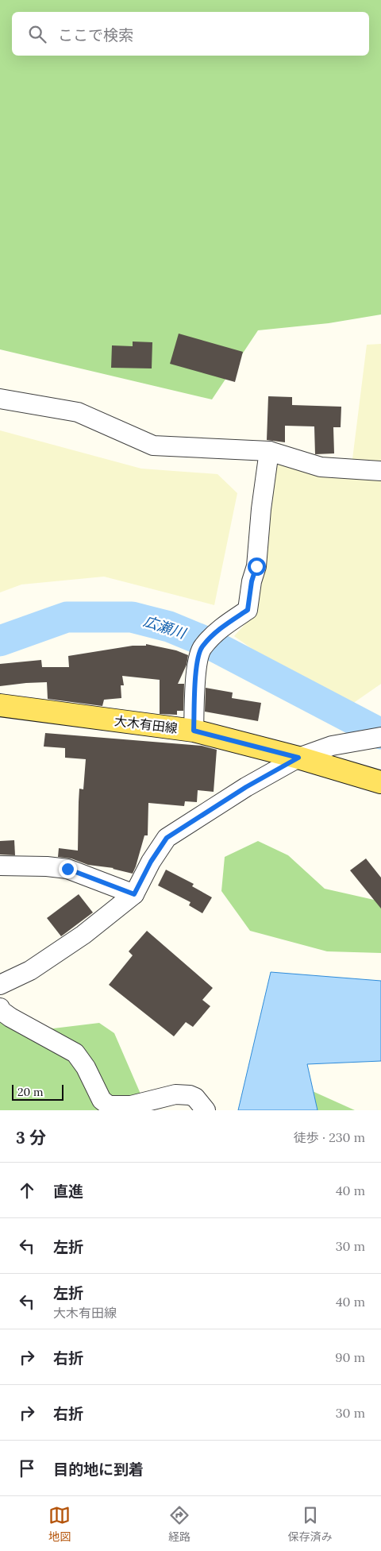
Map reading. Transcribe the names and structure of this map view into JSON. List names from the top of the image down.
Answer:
{
  "streets": {
    "main road": ["大木有田線"]
  },
  "water": ["広瀬川"],
  "scale_bar": "20 m",
  "page": {
    "search": "ここで検索",
    "scale": "20 m",
    "heading": ["3 分", "徒歩 · 230 m"],
    "list": [
      ["直進", "40 m"],
      ["左折", "30 m"],
      ["左折", "大木有田線", "40 m"],
      ["右折", "90 m"],
      ["右折", "30 m"],
      "目的地に到着"
    ],
    "nav": ["地図", "経路", "保存済み"]
  }
}
